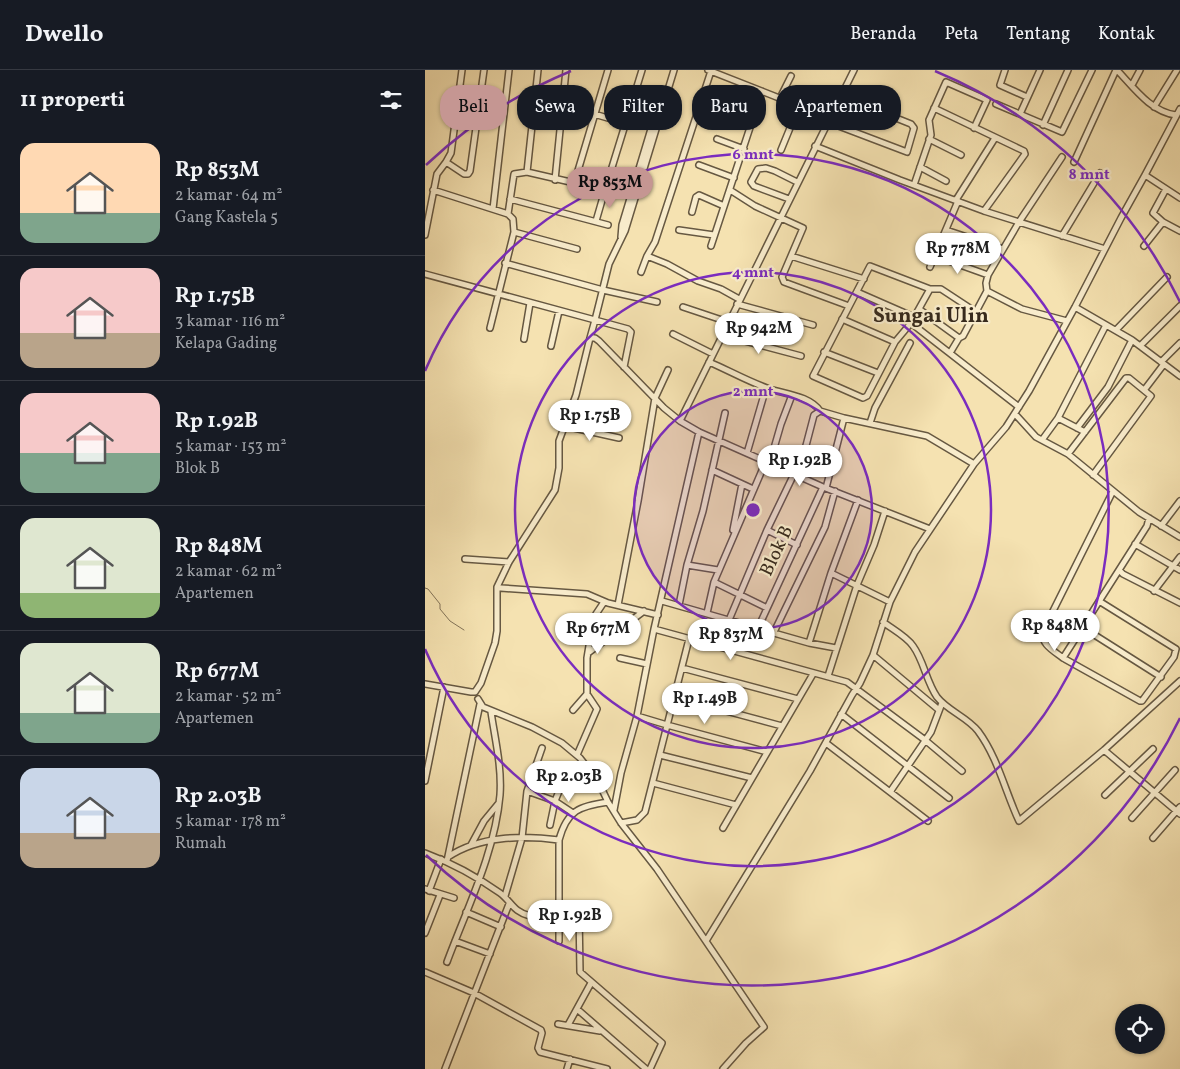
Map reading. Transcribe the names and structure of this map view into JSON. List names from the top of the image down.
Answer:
{
  "streets": {
    "street": ["Blok B"]
  },
  "districts": ["Sungai Ulin"],
  "page": {
    "header": "Dwello",
    "nav": [
      "Beranda",
      "Peta",
      "Tentang",
      "Kontak"
    ],
    "heading": "11 properti",
    "chip": [
      "Beli",
      "Sewa",
      "Filter",
      "Baru",
      "Apartemen"
    ],
    "list": [
      {
        "name": "Rp 853M",
        "note": "2 kamar · 64 m² · Gang Kastela 5"
      },
      {
        "name": "Rp 1.75B",
        "note": "3 kamar · 116 m² · Kelapa Gading"
      },
      {
        "name": "Rp 1.92B",
        "note": "5 kamar · 153 m² · Blok B"
      },
      {
        "name": "Rp 848M",
        "note": "2 kamar · 62 m² · Apartemen"
      },
      {
        "name": "Rp 677M",
        "note": "2 kamar · 52 m² · Apartemen"
      },
      {
        "name": "Rp 2.03B",
        "note": "5 kamar · 178 m² · Rumah"
      }
    ],
    "price": [
      "Rp 853M",
      "Rp 778M",
      "Rp 942M",
      "Rp 1.75B",
      "Rp 1.92B",
      "Rp 848M",
      "Rp 677M",
      "Rp 837M",
      "Rp 1.49B",
      "Rp 2.03B",
      "Rp 1.92B"
    ]
  },
  "rings": [
    "6 mnt",
    "8 mnt",
    "4 mnt",
    "2 mnt"
  ]
}
